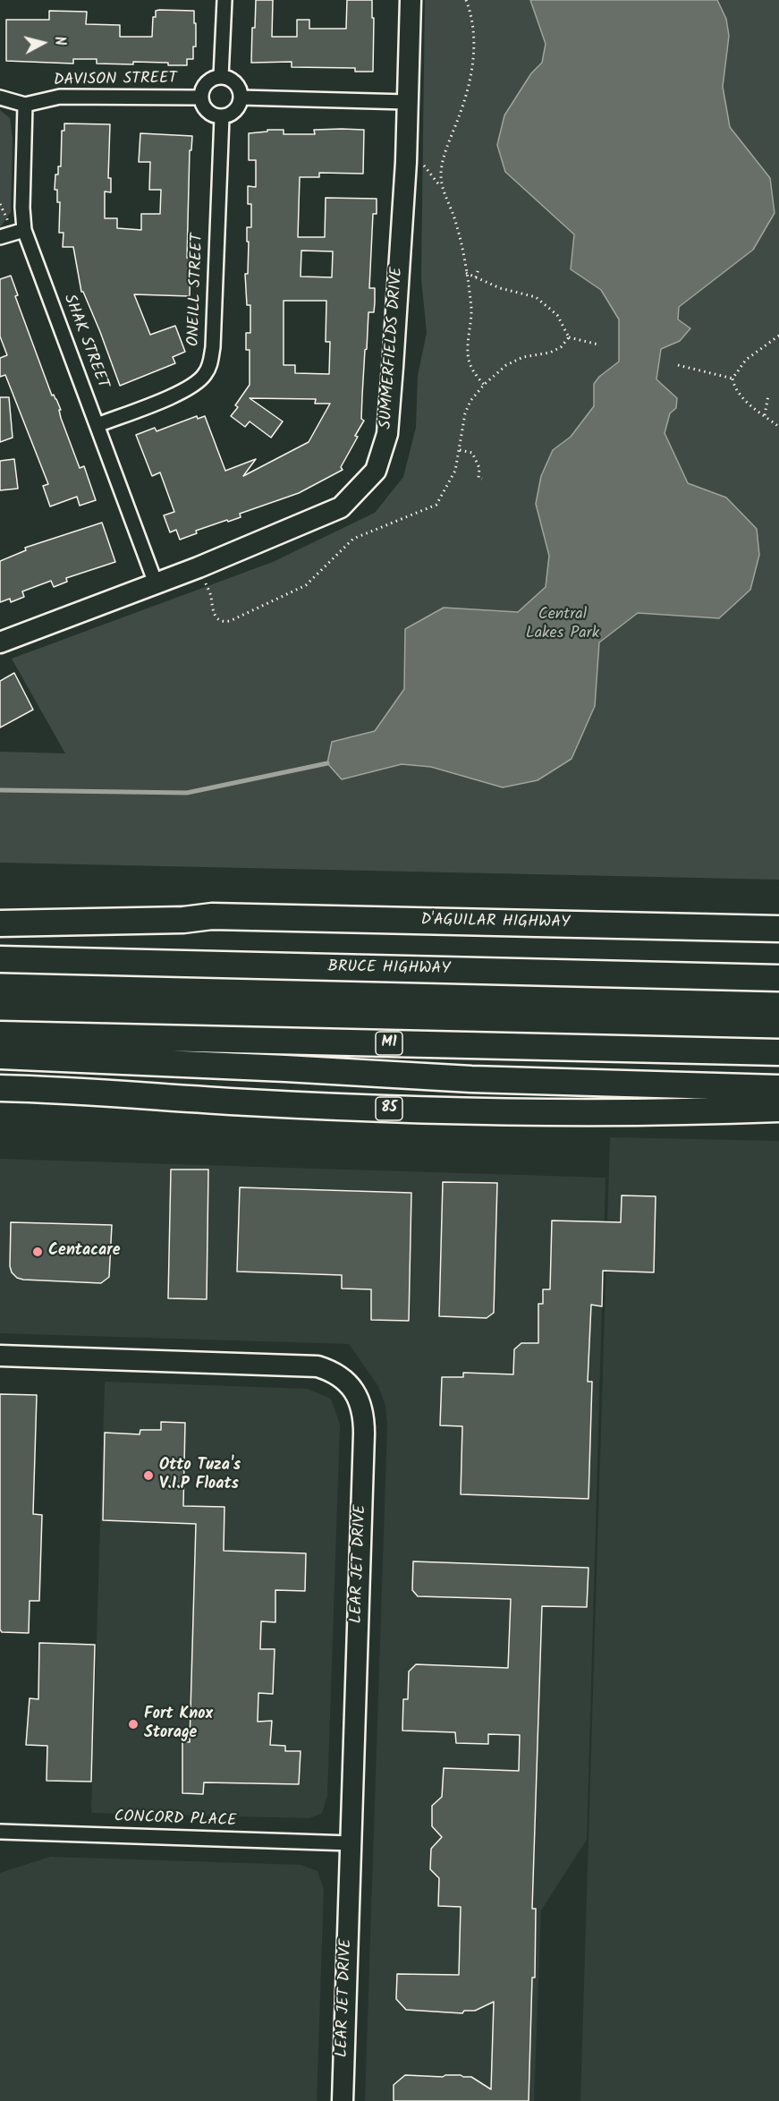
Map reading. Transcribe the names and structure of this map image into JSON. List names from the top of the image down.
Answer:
{
  "streets": {
    "highway": [
      "D'AGUILAR HIGHWAY",
      "BRUCE HIGHWAY",
      "M1",
      "85"
    ],
    "street": [
      "DAVISON STREET",
      "ONEILL STREET",
      "SHAK STREET",
      "SUMMERFIELDS DRIVE",
      "LEAR JET DRIVE",
      "CONCORD PLACE"
    ]
  },
  "crossings": [
    ["DAVISON STREET", "ONEILL STREET"],
    ["DAVISON STREET", "SHAK STREET"],
    ["ONEILL STREET", "SHAK STREET"],
    ["SHAK STREET", "SUMMERFIELDS DRIVE"],
    ["LEAR JET DRIVE", "CONCORD PLACE"]
  ],
  "parks": ["Central Lakes Park"],
  "places": ["Centacare", "Otto Tuza's V.I.P Floats", "Fort Knox Storage"],
  "north": "right"
}
